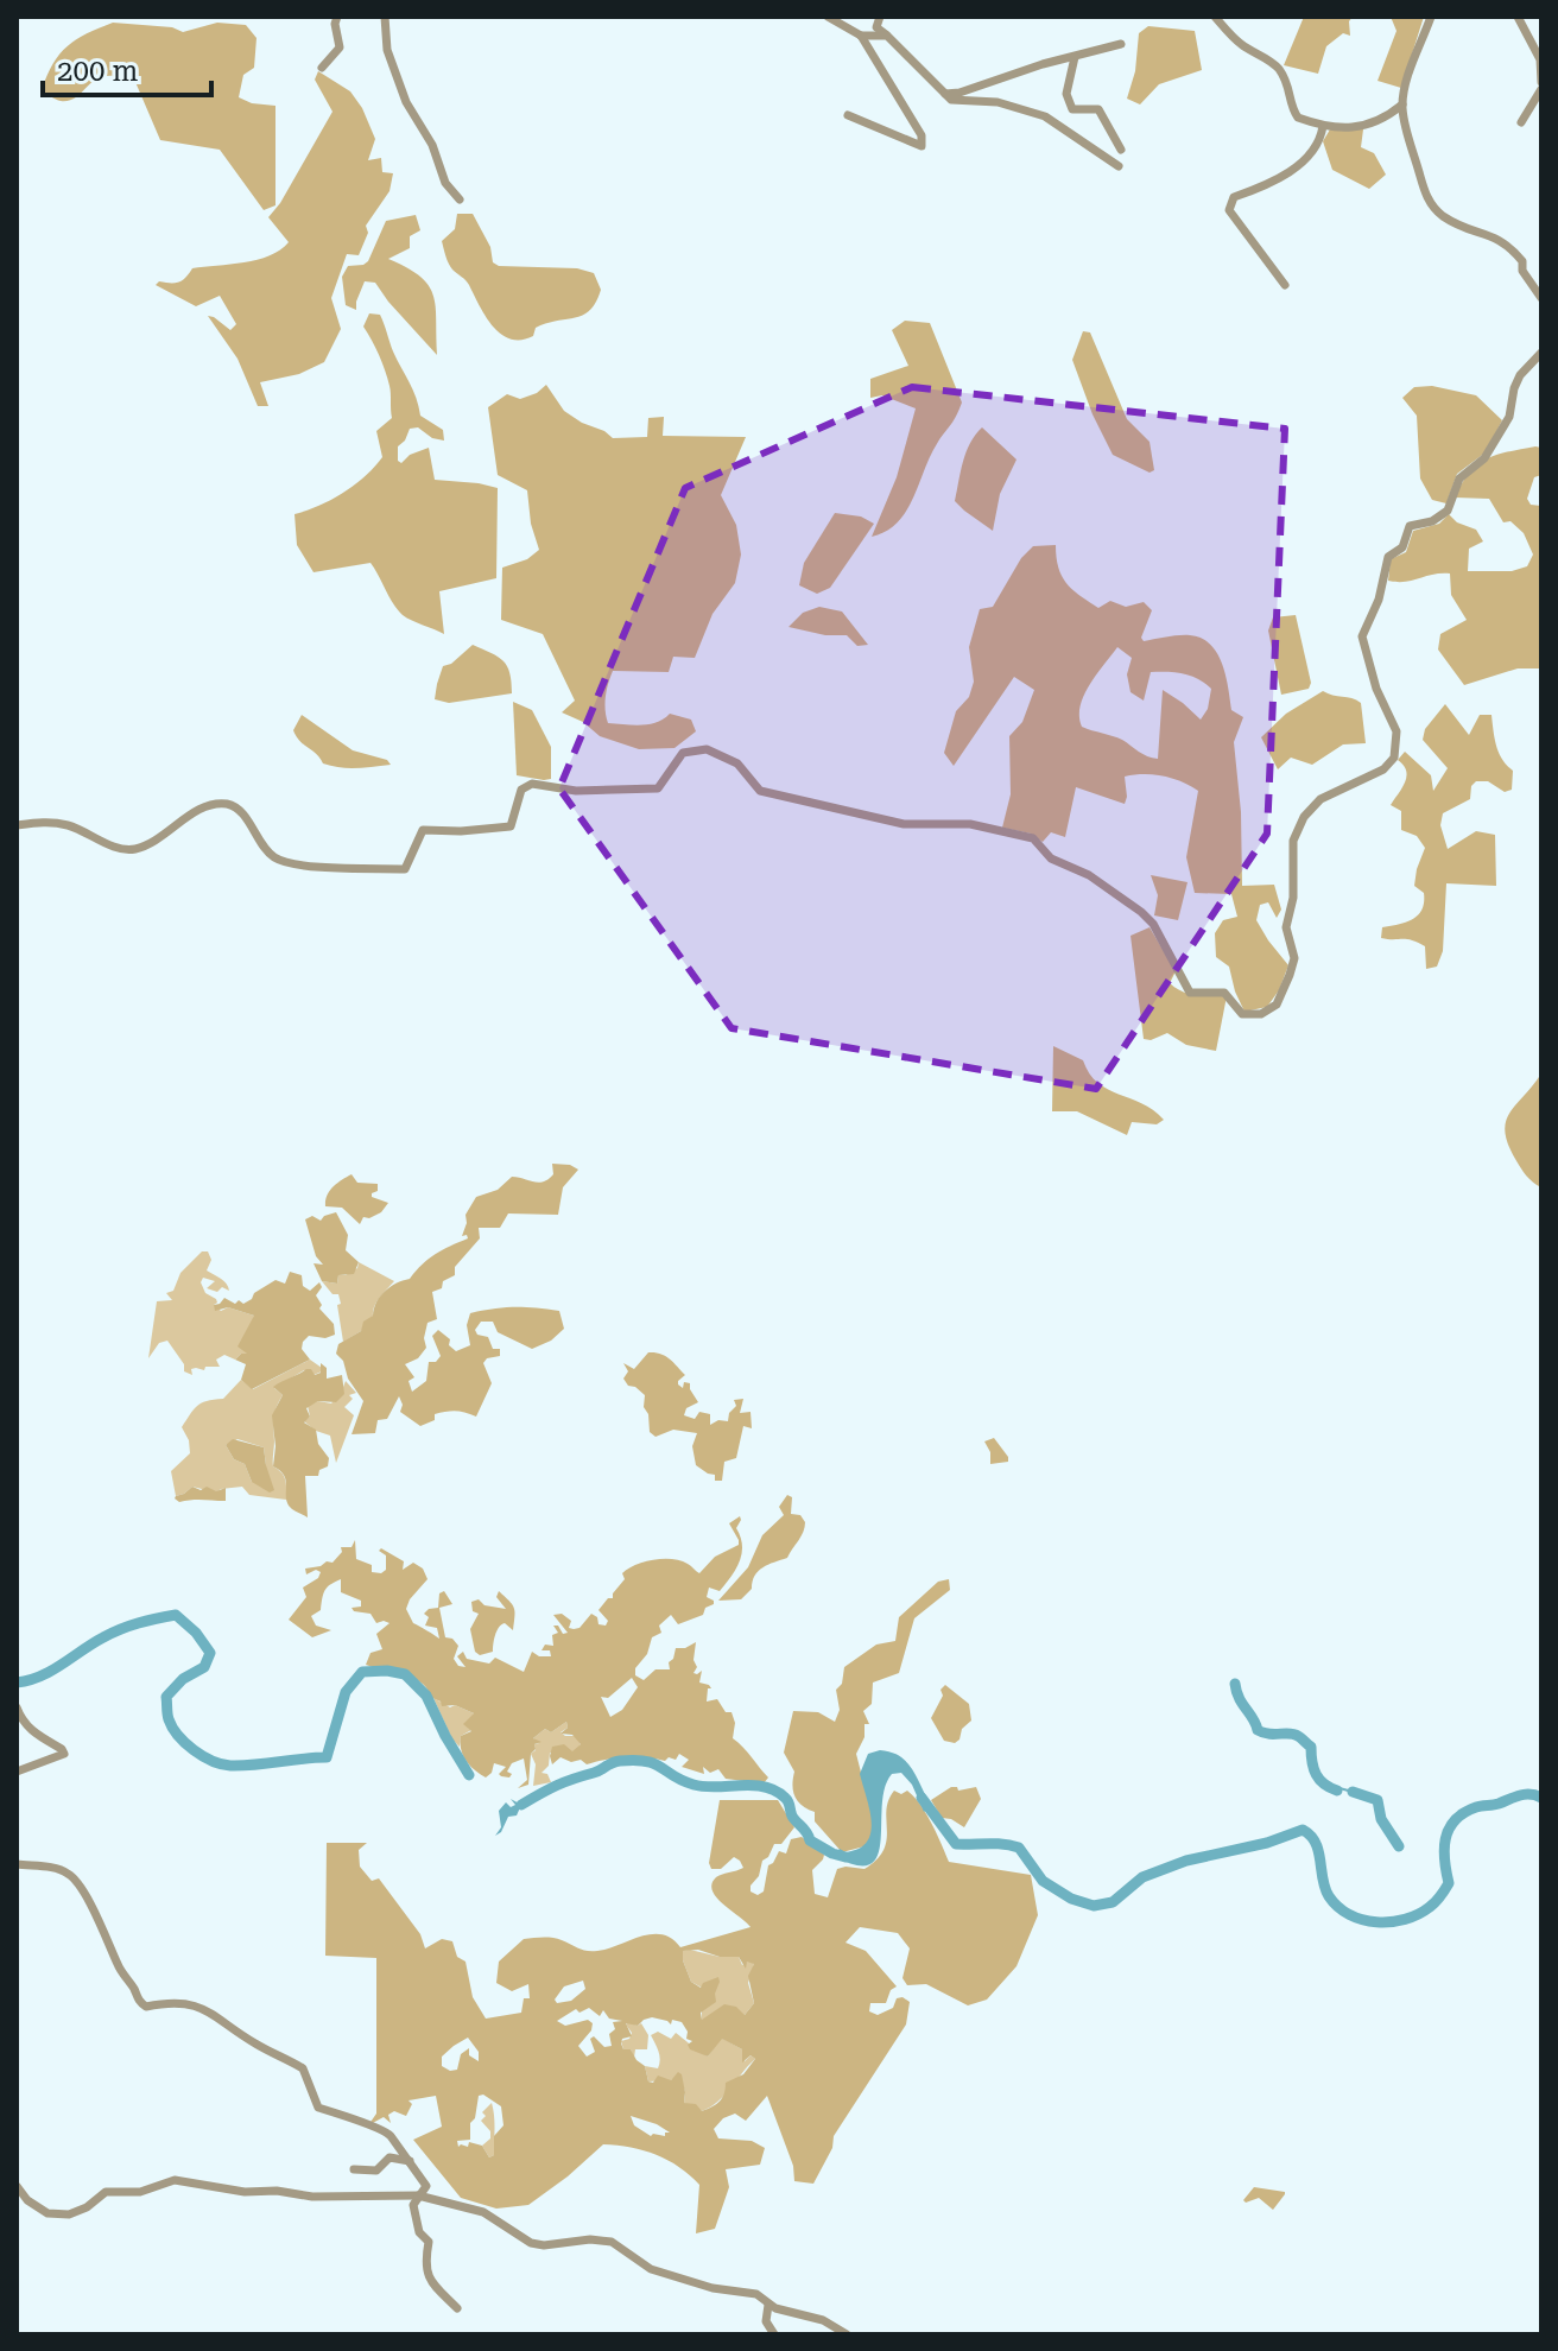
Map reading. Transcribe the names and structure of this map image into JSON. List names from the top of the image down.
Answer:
{
  "scale_bar": "200 m"
}
